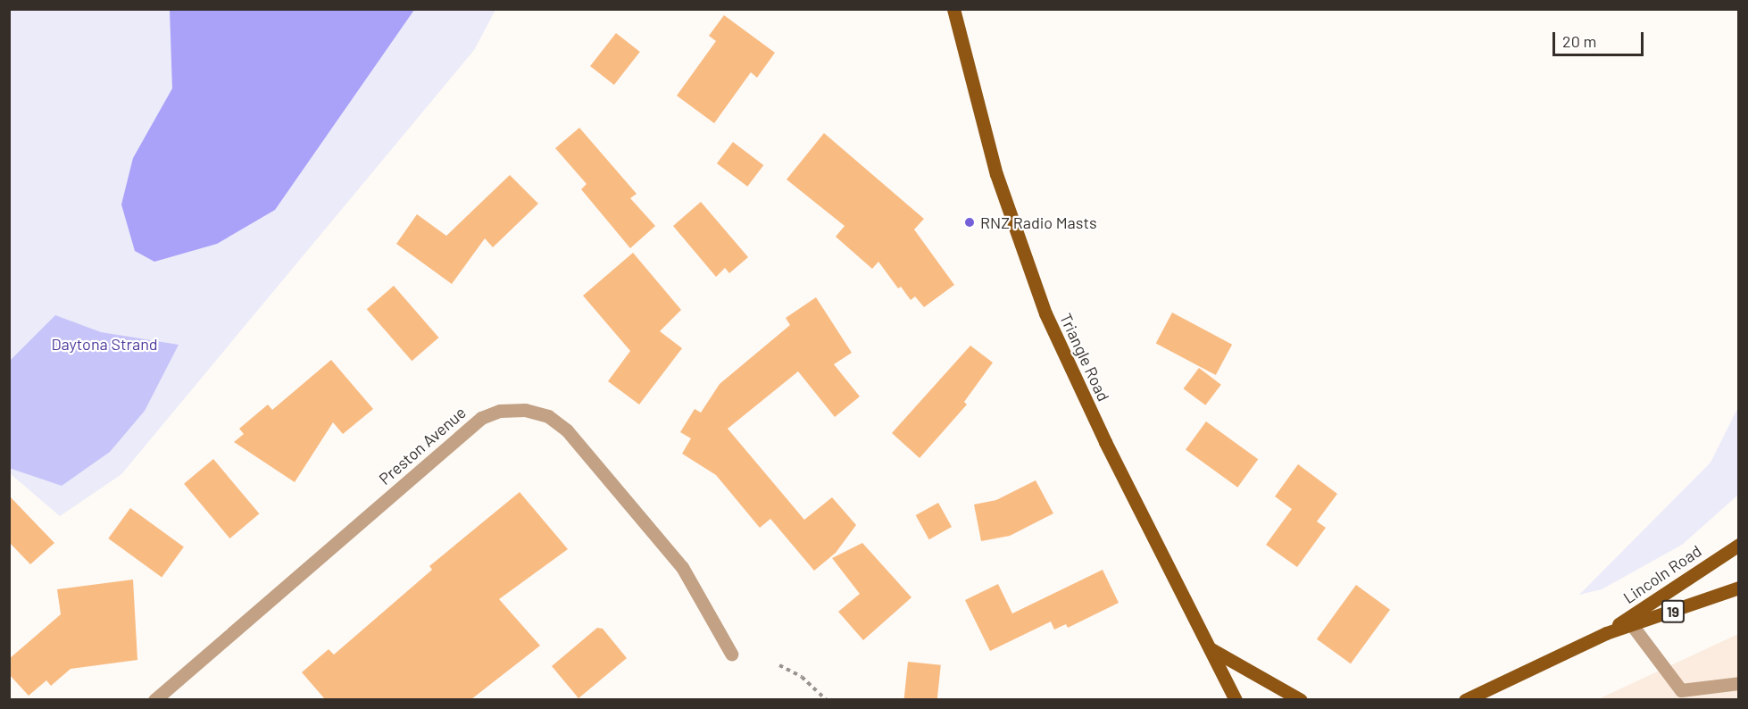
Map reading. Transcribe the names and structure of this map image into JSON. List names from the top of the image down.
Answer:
{
  "streets": {
    "main road": ["Triangle Road", "Lincoln Road", "19"],
    "street": ["Preston Avenue"]
  },
  "parks": ["Daytona Strand"],
  "places": ["RNZ Radio Masts"],
  "scale_bar": "20 m"
}
